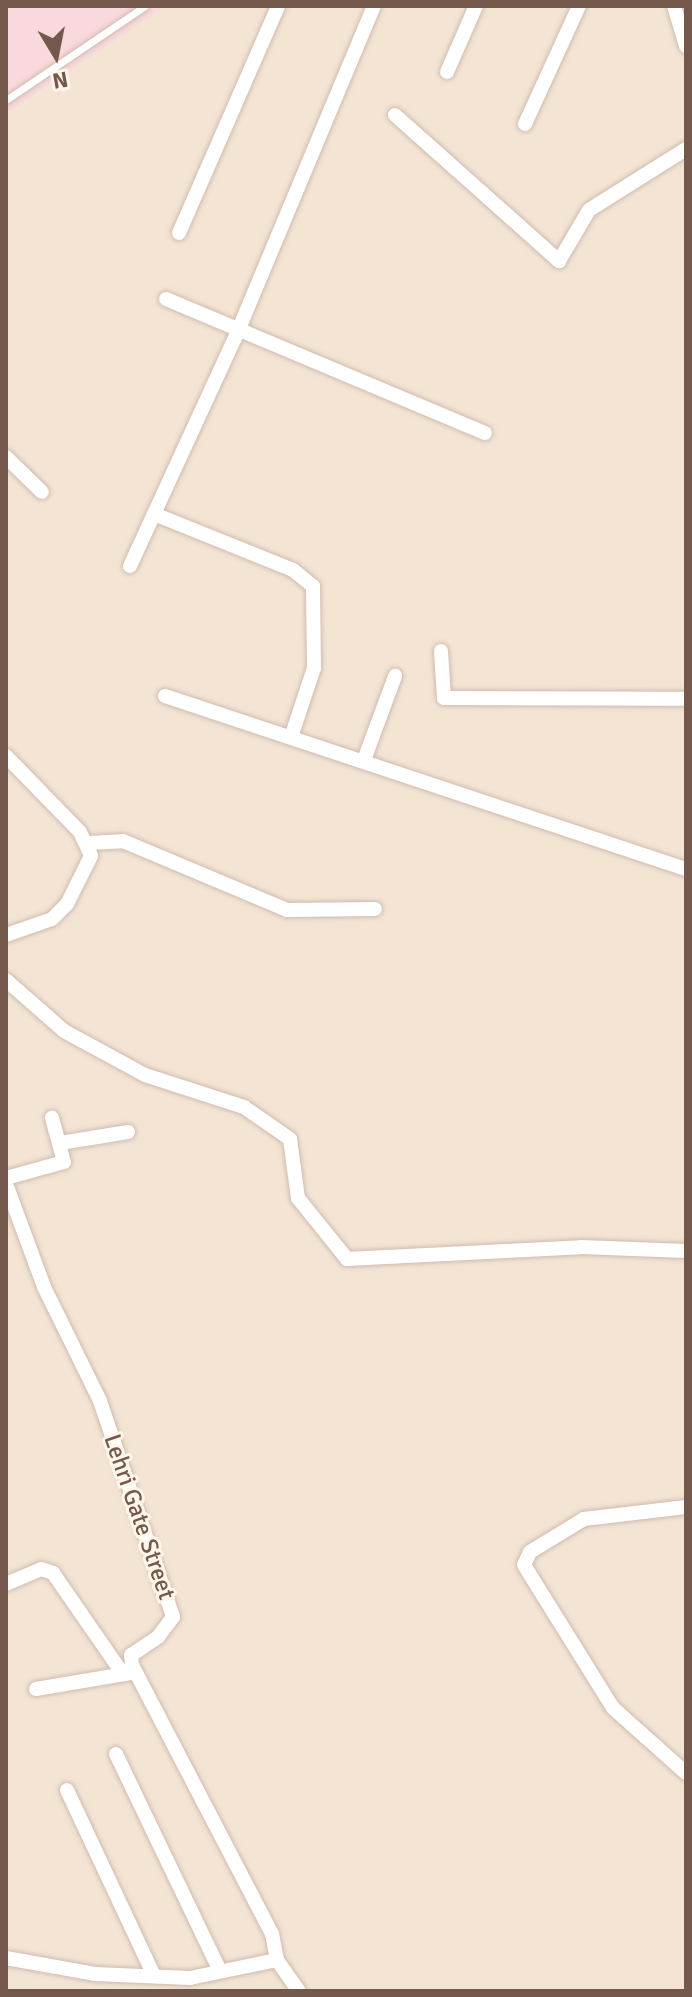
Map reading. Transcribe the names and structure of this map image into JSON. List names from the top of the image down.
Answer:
{
  "streets": {
    "street": ["Lehri Gate Street"]
  },
  "north": "bottom"
}
